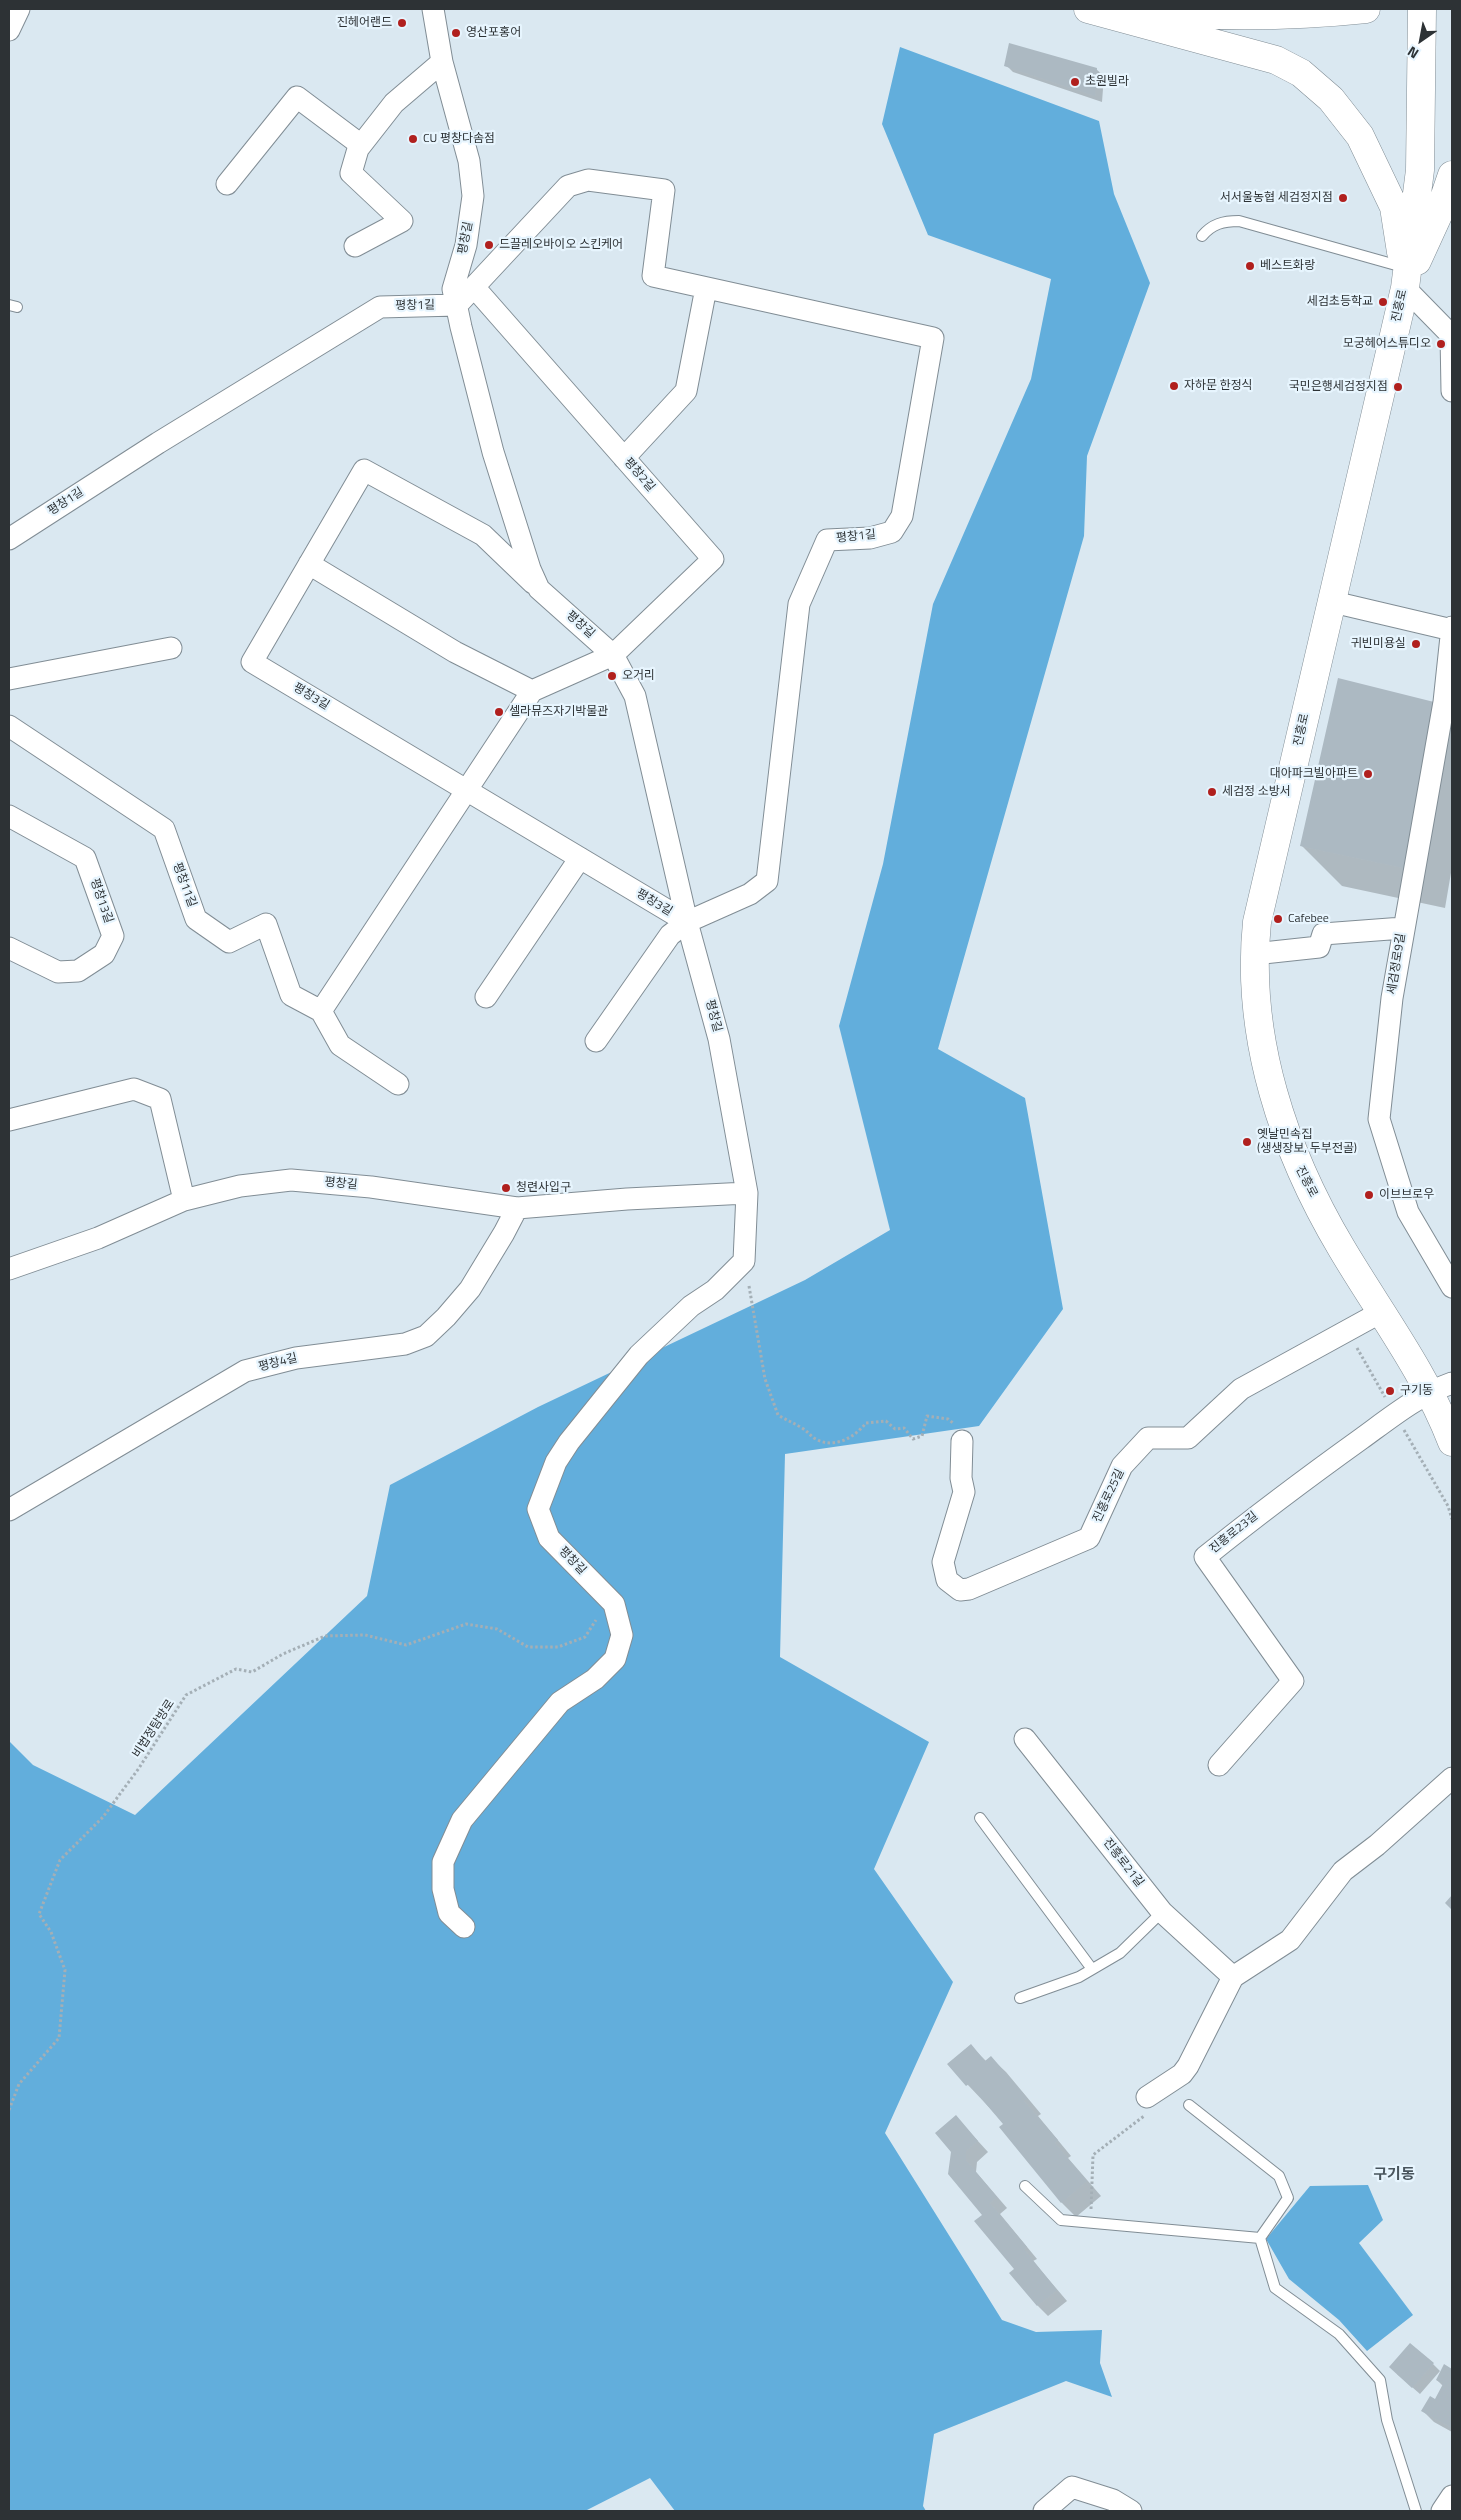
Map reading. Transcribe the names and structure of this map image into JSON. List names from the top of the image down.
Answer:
{
  "streets": {
    "main road": ["진흥로"],
    "street": [
      "평창길",
      "평창1길",
      "평창2길",
      "평창3길",
      "평창11길",
      "평창13길",
      "세검정로9길",
      "평창4길",
      "진흥로25길",
      "진흥로23길",
      "진흥로21길"
    ],
    "path": ["비법정탐방로"]
  },
  "crossings": [
    ["평창길", "평창1길"],
    ["평창길", "평창2길"],
    ["평창길", "평창3길"],
    ["평창길", "평창4길"],
    ["평창길", "비법정탐방로"],
    ["평창1길", "평창2길"],
    ["평창1길", "평창3길"],
    ["진흥로", "진흥로25길"],
    ["진흥로", "진흥로23길"]
  ],
  "districts": ["구기동"],
  "places": [
    "진헤어랜드",
    "영산포홍어",
    "초원빌라",
    "CU 평창다솜점",
    "서서울농협 세검정지점",
    "드끌레오바이오 스킨케어",
    "베스트화랑",
    "세검초등학교",
    "모궁헤어스튜디오",
    "자하문 한정식",
    "국민은행세검정지점",
    "귀빈미용실",
    "오거리",
    "셀라뮤즈자기박물관",
    "대아파크빌아파트",
    "세검정 소방서",
    "Cafebee",
    "옛날민속집 (생생장보, 두부전골)",
    "청련사입구",
    "이브브로우",
    "구기동"
  ],
  "north": "bottom left"
}
